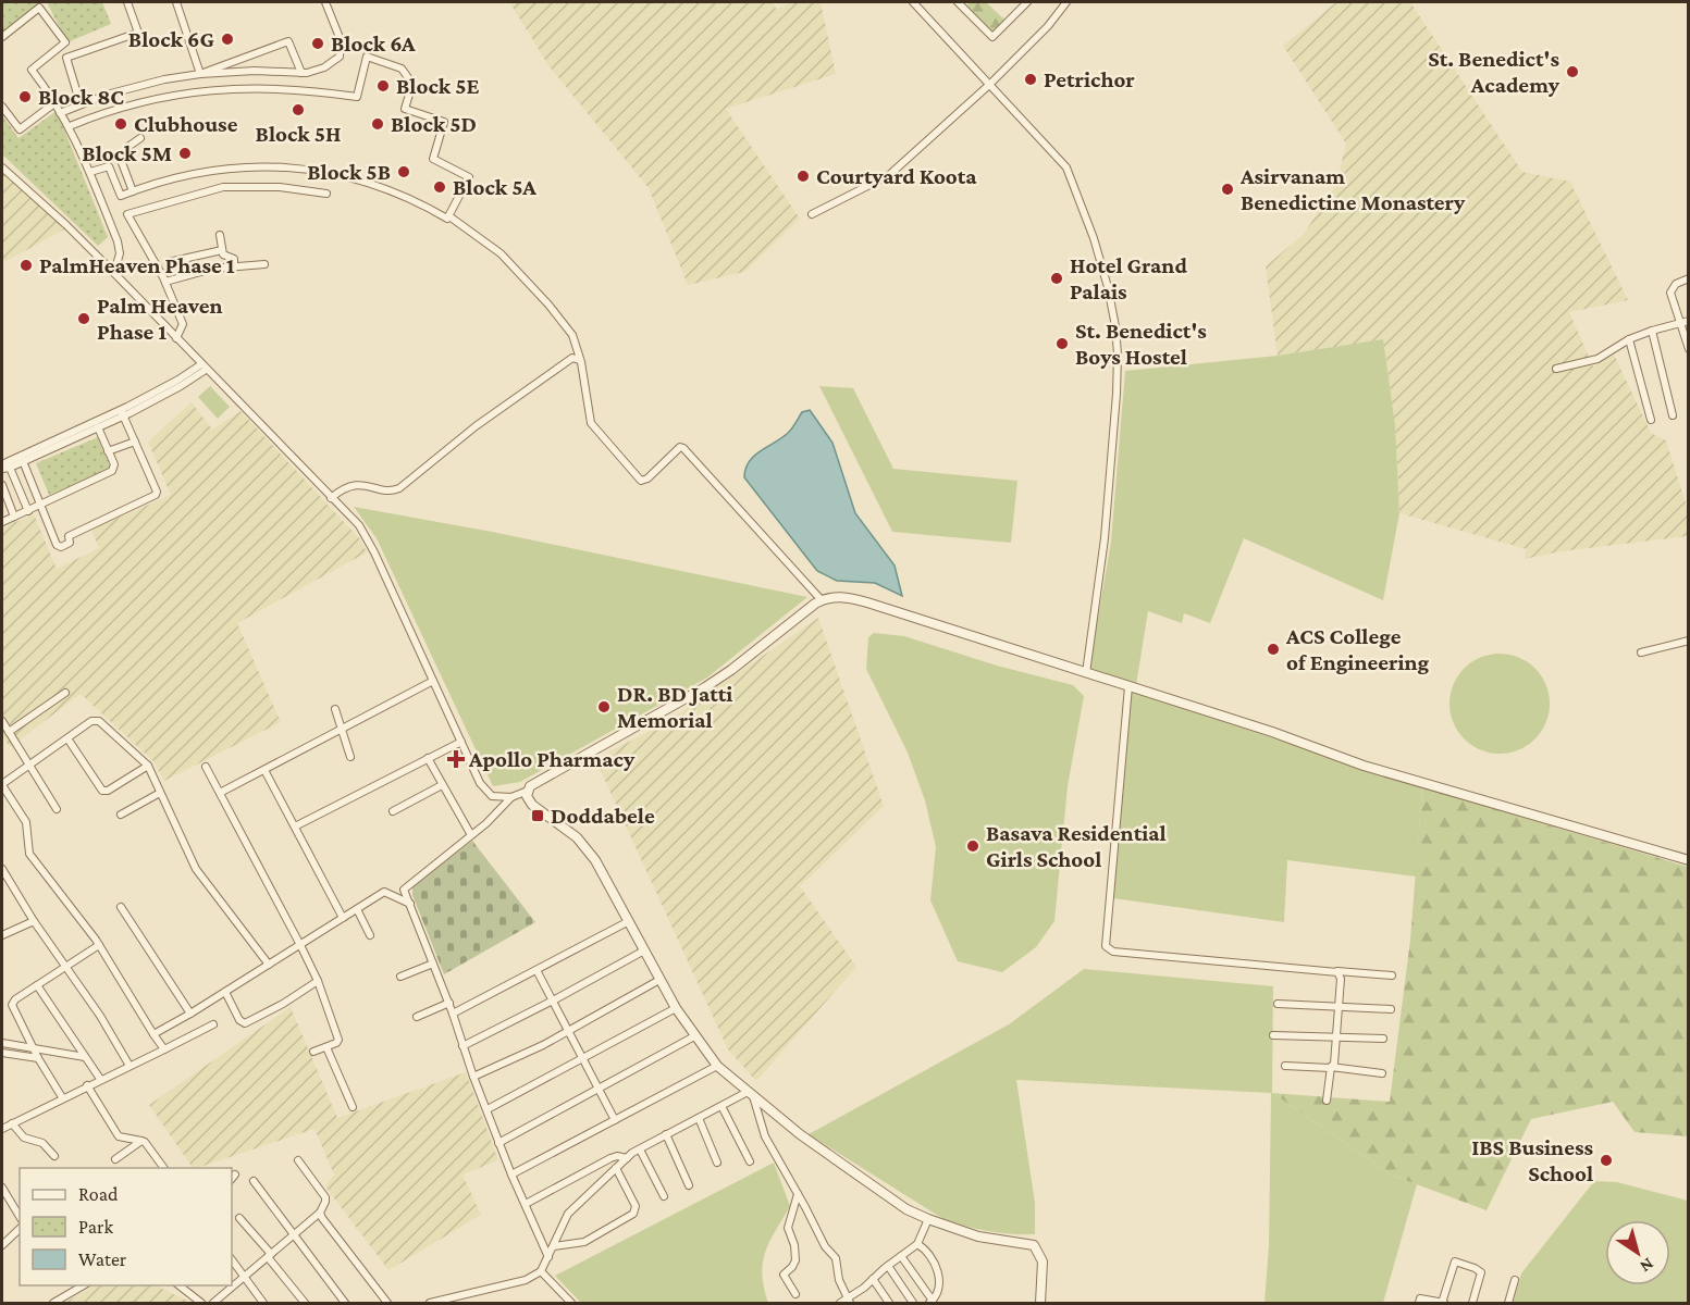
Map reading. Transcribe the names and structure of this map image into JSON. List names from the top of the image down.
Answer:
{
  "places": {
    "other": [
      "Block 6G",
      "Block 6A",
      "St. Benedict's Academy",
      "Petrichor",
      "Block 5E",
      "Block 8C",
      "Block 5H",
      "Clubhouse",
      "Block 5D",
      "Block 5M",
      "Block 5B",
      "Courtyard Koota",
      "Block 5A",
      "Asirvanam Benedictine Monastery",
      "PalmHeaven Phase 1",
      "Hotel Grand Palais",
      "Palm Heaven Phase 1",
      "St. Benedict's Boys Hostel",
      "ACS College of Engineering",
      "DR. BD Jatti Memorial",
      "Basava Residential Girls School",
      "IBS Business School"
    ],
    "health": ["Apollo Pharmacy"],
    "transit": ["Doddabele"]
  },
  "legend": ["Road", "Park", "Water"],
  "north": "bottom right"
}
